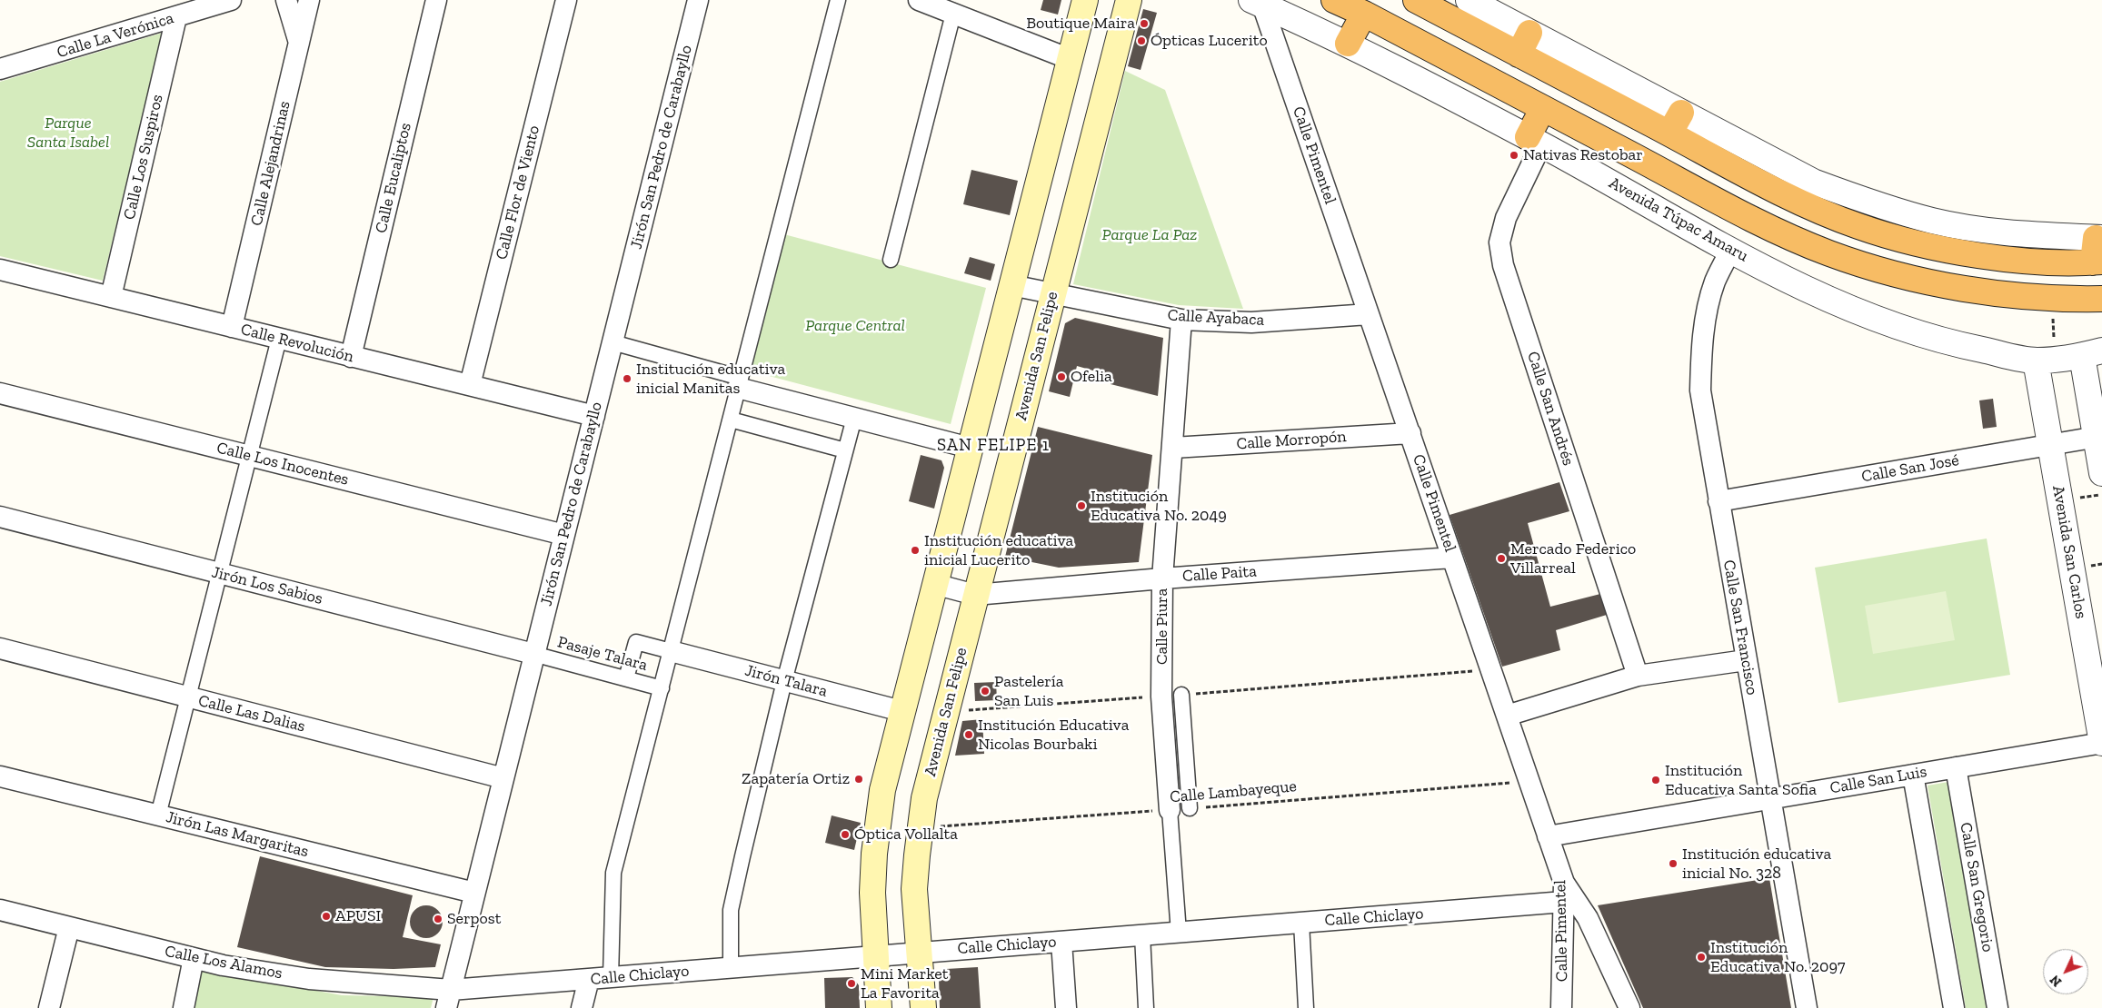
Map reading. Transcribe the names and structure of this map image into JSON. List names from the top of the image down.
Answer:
{
  "streets": {
    "main road": ["Avenida San Felipe"],
    "street": [
      "Calle La Verónica",
      "Jirón San Pedro de Carabayllo",
      "Calle Pimentel",
      "Calle Los Suspiros",
      "Calle Alejandrinas",
      "Calle Eucaliptos",
      "Calle Flor de Viento",
      "Avenida Túpac Amaru",
      "Calle Ayabaca",
      "Calle Revolución",
      "Calle San Andrés",
      "Calle Morropón",
      "Calle Los Inocentes",
      "Calle San José",
      "Avenida San Carlos",
      "Calle Paita",
      "Jirón Los Sabios",
      "Calle Piura",
      "Calle San Francisco",
      "Pasaje Talara",
      "Jirón Talara",
      "Calle Las Dalias",
      "Calle San Luis",
      "Jirón Las Margaritas",
      "Calle San Gregorio",
      "Calle Chiclayo",
      "Calle Los Alamos"
    ],
    "path": ["Calle Lambayeque"]
  },
  "crossings": [
    ["Calle La Verónica", "Calle Los Suspiros"],
    ["Jirón San Pedro de Carabayllo", "Calle Revolución"],
    ["Jirón San Pedro de Carabayllo", "Calle Los Inocentes"],
    ["Jirón San Pedro de Carabayllo", "Jirón Los Sabios"],
    ["Jirón San Pedro de Carabayllo", "Pasaje Talara"],
    ["Jirón San Pedro de Carabayllo", "Calle Las Dalias"],
    ["Jirón San Pedro de Carabayllo", "Jirón Las Margaritas"],
    ["Jirón San Pedro de Carabayllo", "Calle Chiclayo"],
    ["Jirón San Pedro de Carabayllo", "Calle Los Alamos"],
    ["Calle Pimentel", "Avenida Túpac Amaru"],
    ["Calle Pimentel", "Calle Ayabaca"],
    ["Calle Pimentel", "Calle Morropón"],
    ["Calle Pimentel", "Calle Paita"],
    ["Calle Pimentel", "Calle San Luis"],
    ["Calle Pimentel", "Calle Lambayeque"],
    ["Calle Pimentel", "Calle Chiclayo"],
    ["Calle Los Suspiros", "Calle Revolución"],
    ["Calle Alejandrinas", "Calle Revolución"],
    ["Calle Eucaliptos", "Calle Revolución"],
    ["Calle Flor de Viento", "Calle Revolución"],
    ["Avenida Túpac Amaru", "Calle San Andrés"],
    ["Avenida Túpac Amaru", "Avenida San Carlos"],
    ["Avenida Túpac Amaru", "Calle San Francisco"],
    ["Calle Ayabaca", "Avenida San Felipe"],
    ["Calle Ayabaca", "Calle Piura"],
    ["Avenida San Felipe", "Calle Paita"],
    ["Avenida San Felipe", "Calle Chiclayo"],
    ["Calle Morropón", "Calle Piura"],
    ["Calle San José", "Avenida San Carlos"],
    ["Calle San José", "Calle San Francisco"],
    ["Avenida San Carlos", "Calle San Luis"],
    ["Calle Paita", "Calle Piura"],
    ["Jirón Los Sabios", "Pasaje Talara"],
    ["Calle Piura", "Calle Lambayeque"],
    ["Calle Piura", "Calle Chiclayo"],
    ["Calle San Francisco", "Calle San Luis"],
    ["Calle San Luis", "Calle San Gregorio"],
    ["Calle Chiclayo", "Calle Los Alamos"]
  ],
  "districts": ["SAN FELIPE 1"],
  "parks": ["Parque Santa Isabel", "Parque La Paz", "Parque Central"],
  "places": [
    "Boutique Maira",
    "Ópticas Lucerito",
    "Nativas Restobar",
    "Ofelia",
    "Institución educativa inicial Manitas",
    "Institución Educativa No. 2049",
    "Institución educativa inicial Lucerito",
    "Mercado Federico Villarreal",
    "Pastelería San Luis",
    "Institución Educativa Nicolas Bourbaki",
    "Zapatería Ortiz",
    "Institución Educativa Santa Sofia",
    "Óptica Vollalta",
    "Institución educativa inicial No. 328",
    "APUSI",
    "Serpost",
    "Institución Educativa No. 2097",
    "Mini Market La Favorita"
  ],
  "north": "bottom left"
}
